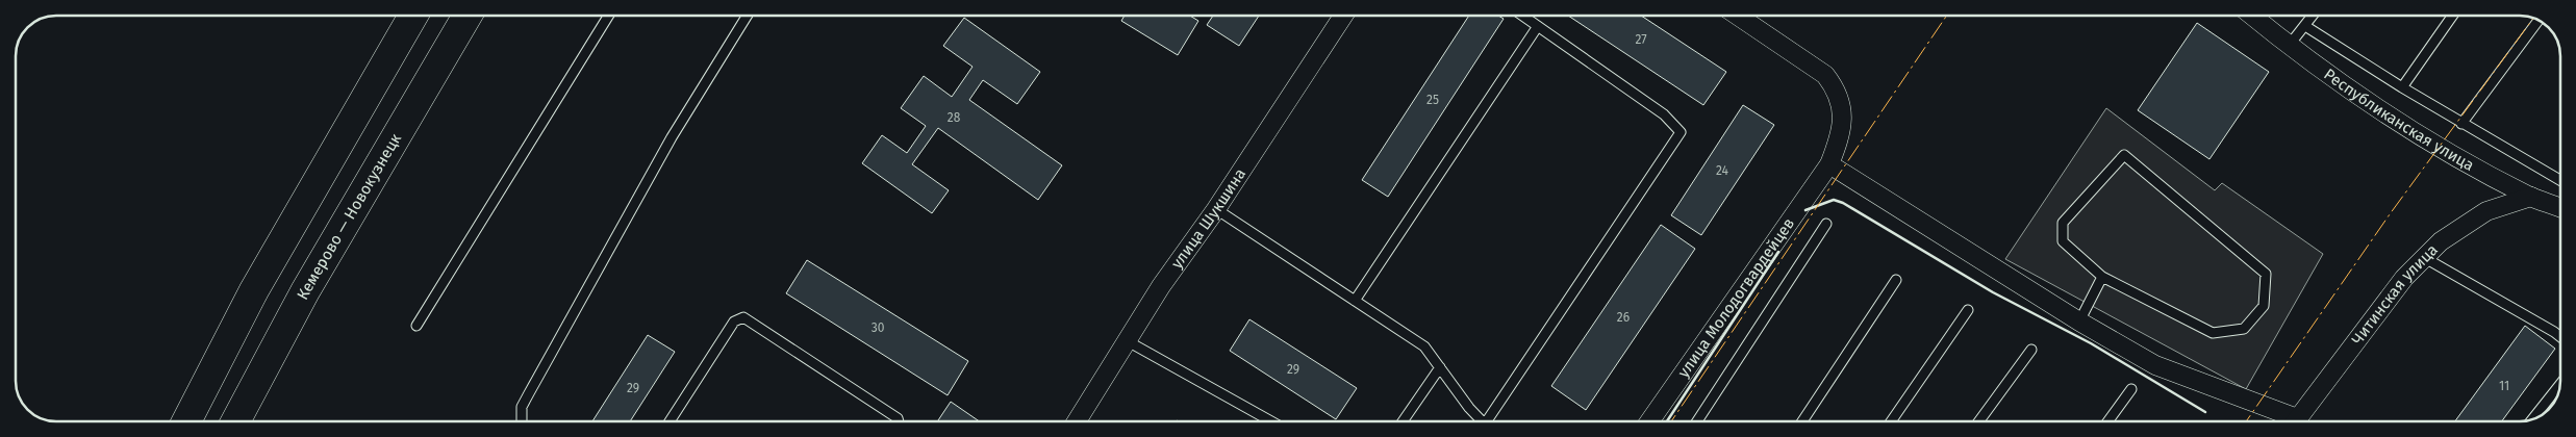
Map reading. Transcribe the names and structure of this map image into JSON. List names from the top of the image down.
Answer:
{
  "streets": {
    "highway": ["Кемерово — Новокузнецк"],
    "street": [
      "Республиканская улица",
      "улица Шукшина",
      "Читинская улица",
      "улица Молодогвардейцев"
    ]
  },
  "crossings": [
    ["Республиканская улица", "Читинская улица"]
  ],
  "house_numbers": [
    "27",
    "25",
    "28",
    "24",
    "26",
    "30",
    "29",
    "11",
    "29"
  ]
}
